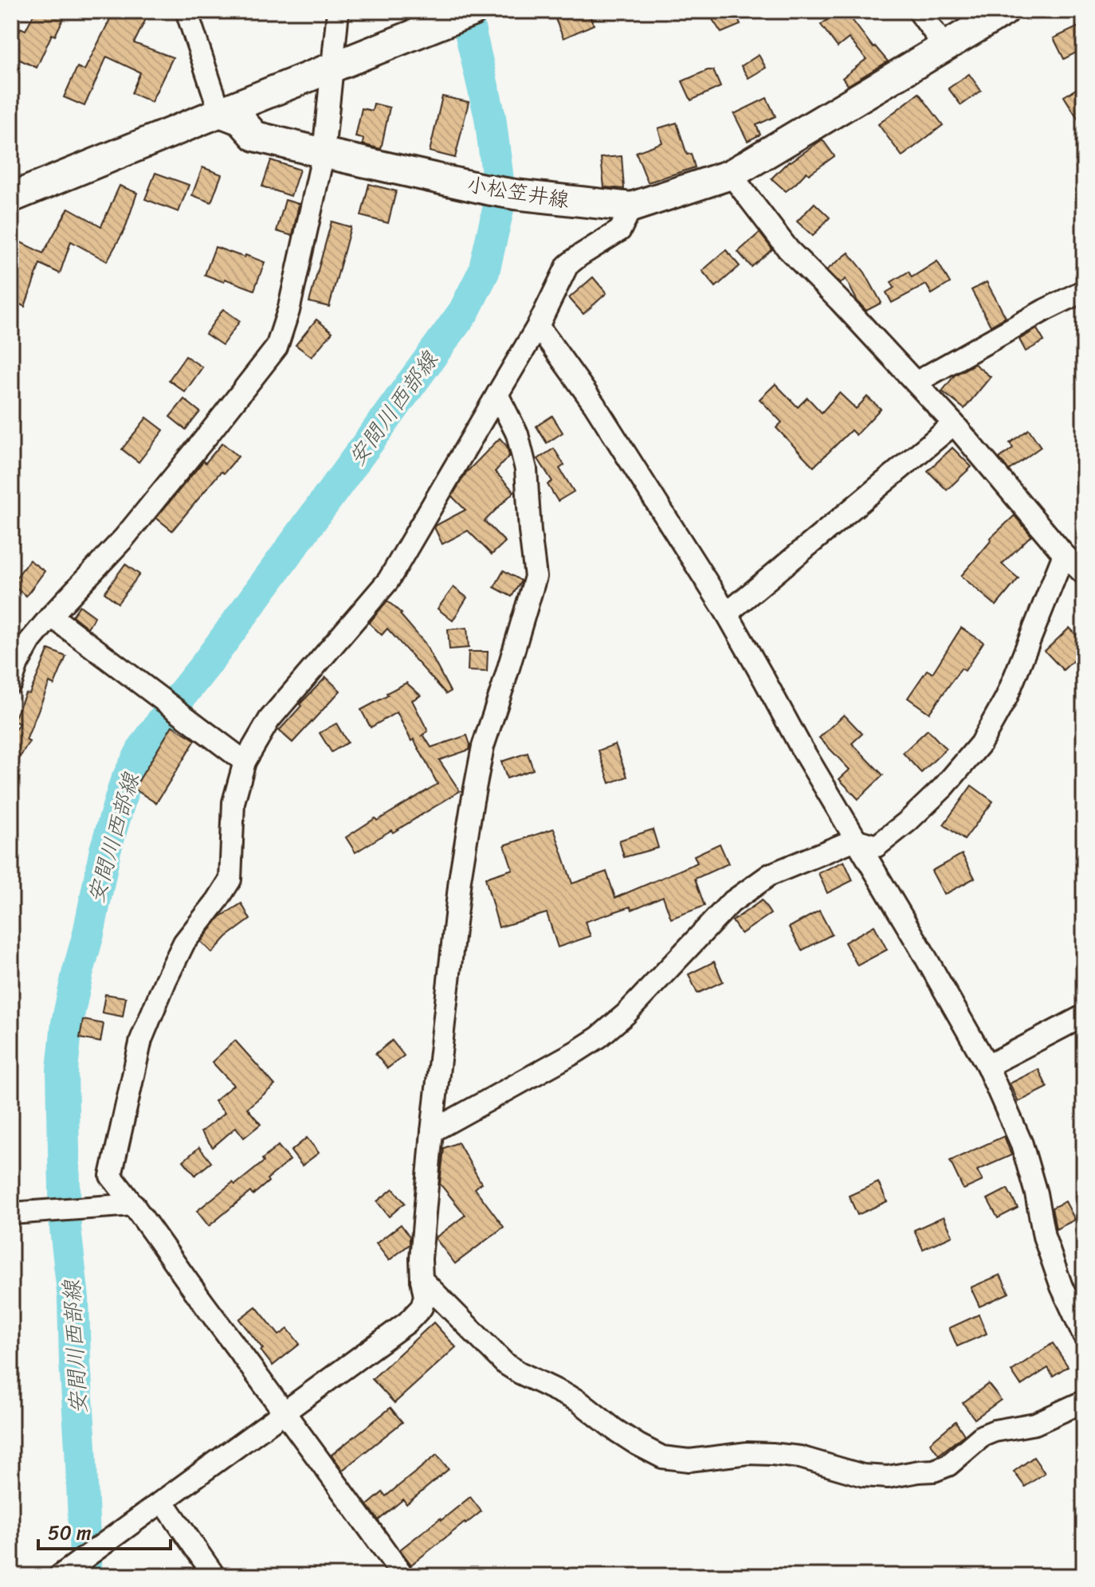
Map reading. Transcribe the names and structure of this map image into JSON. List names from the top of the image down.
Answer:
{
  "streets": {
    "main road": ["小松笠井線"]
  },
  "water": ["安間川西部線"],
  "scale_bar": "50 m"
}
